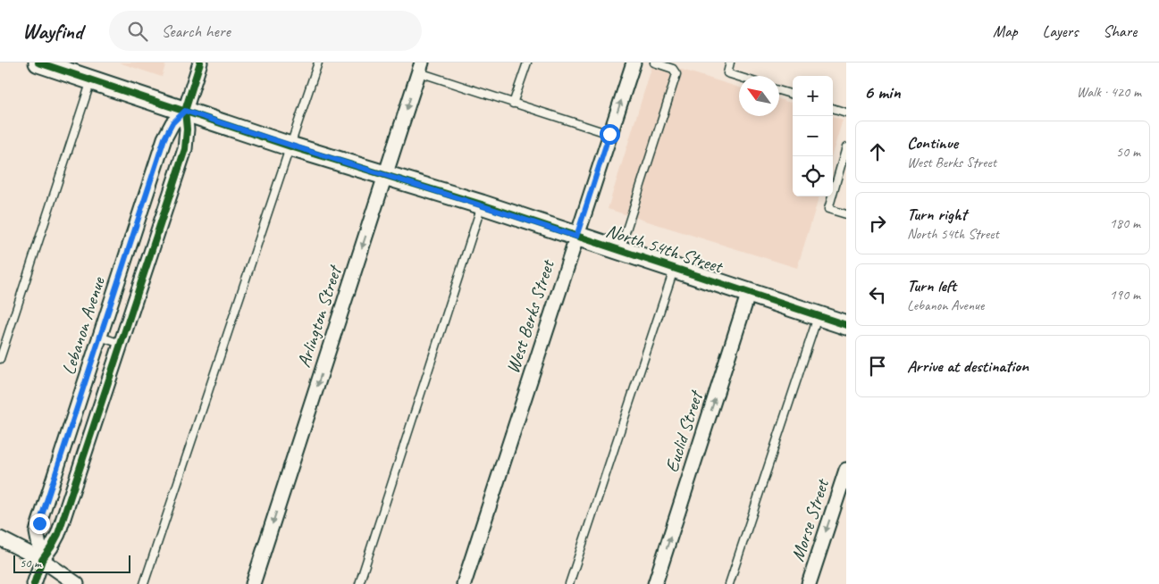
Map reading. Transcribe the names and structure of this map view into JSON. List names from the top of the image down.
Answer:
{
  "streets": {
    "street": [
      "North 54th Street",
      "Arlington Street",
      "West Berks Street",
      "Lebanon Avenue",
      "Euclid Street",
      "Morse Street"
    ]
  },
  "crossings": [
    ["North 54th Street", "Arlington Street"],
    ["North 54th Street", "West Berks Street"],
    ["North 54th Street", "Lebanon Avenue"],
    ["North 54th Street", "Euclid Street"]
  ],
  "one_way": ["Arlington Street", "Euclid Street", "Morse Street"],
  "scale_bar": "50 m",
  "north": "top left",
  "page": {
    "header": "Wayfind",
    "search": "Search here",
    "nav": ["Map", "Layers", "Share"],
    "heading": ["6 min", "Walk · 420 m"],
    "map_buttons": ["+", "−"],
    "list": [
      ["Continue", "West Berks Street", "50 m"],
      ["Turn right", "North 54th Street", "180 m"],
      ["Turn left", "Lebanon Avenue", "190 m"],
      "Arrive at destination"
    ],
    "scale": "50 m"
  }
}
